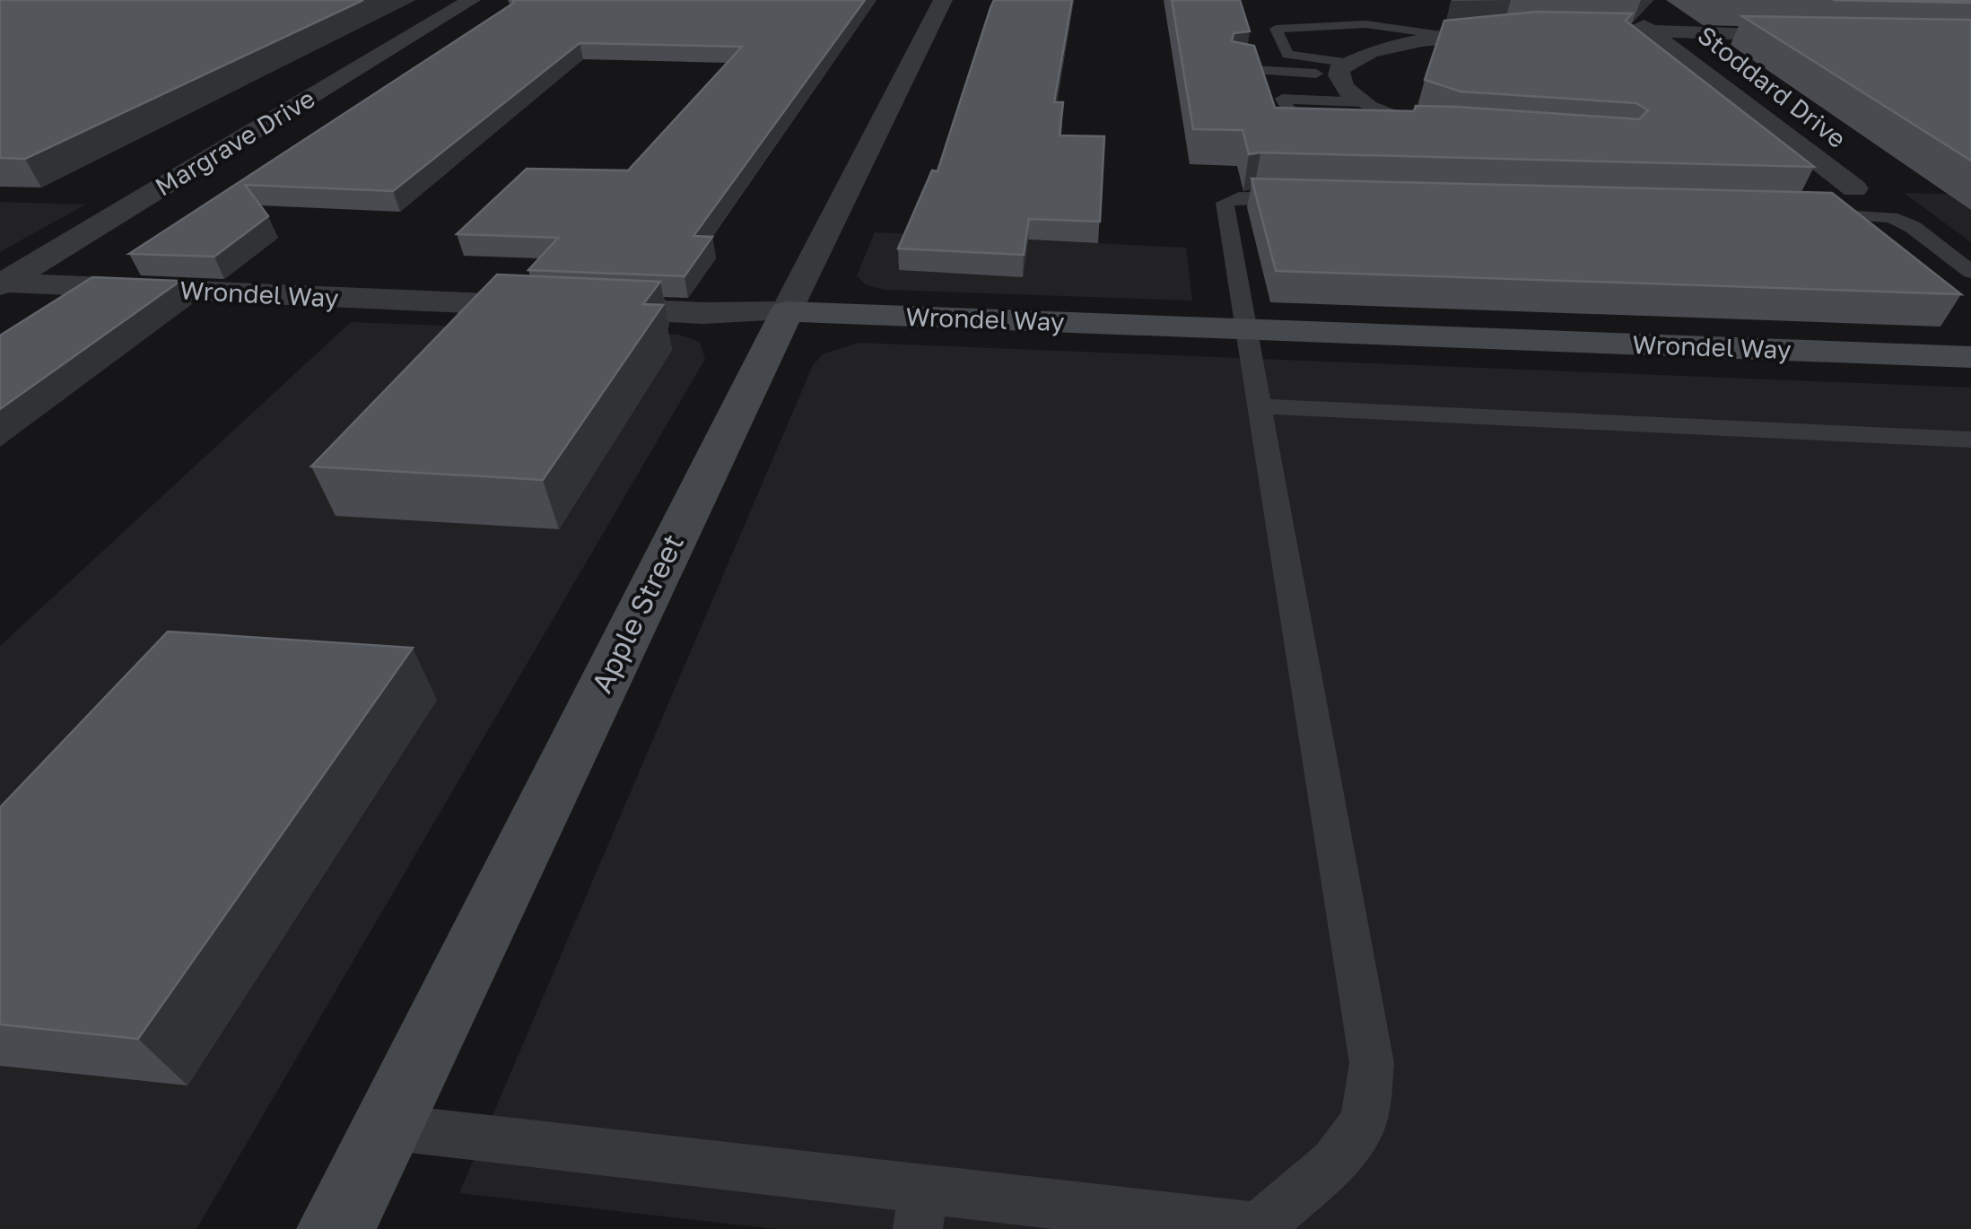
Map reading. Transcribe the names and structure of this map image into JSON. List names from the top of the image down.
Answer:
{
  "streets": {
    "street": [
      "Stoddard Drive",
      "Margrave Drive",
      "Wrondel Way",
      "Apple Street"
    ]
  },
  "crossings": [
    ["Margrave Drive", "Wrondel Way"],
    ["Wrondel Way", "Apple Street"]
  ]
}
